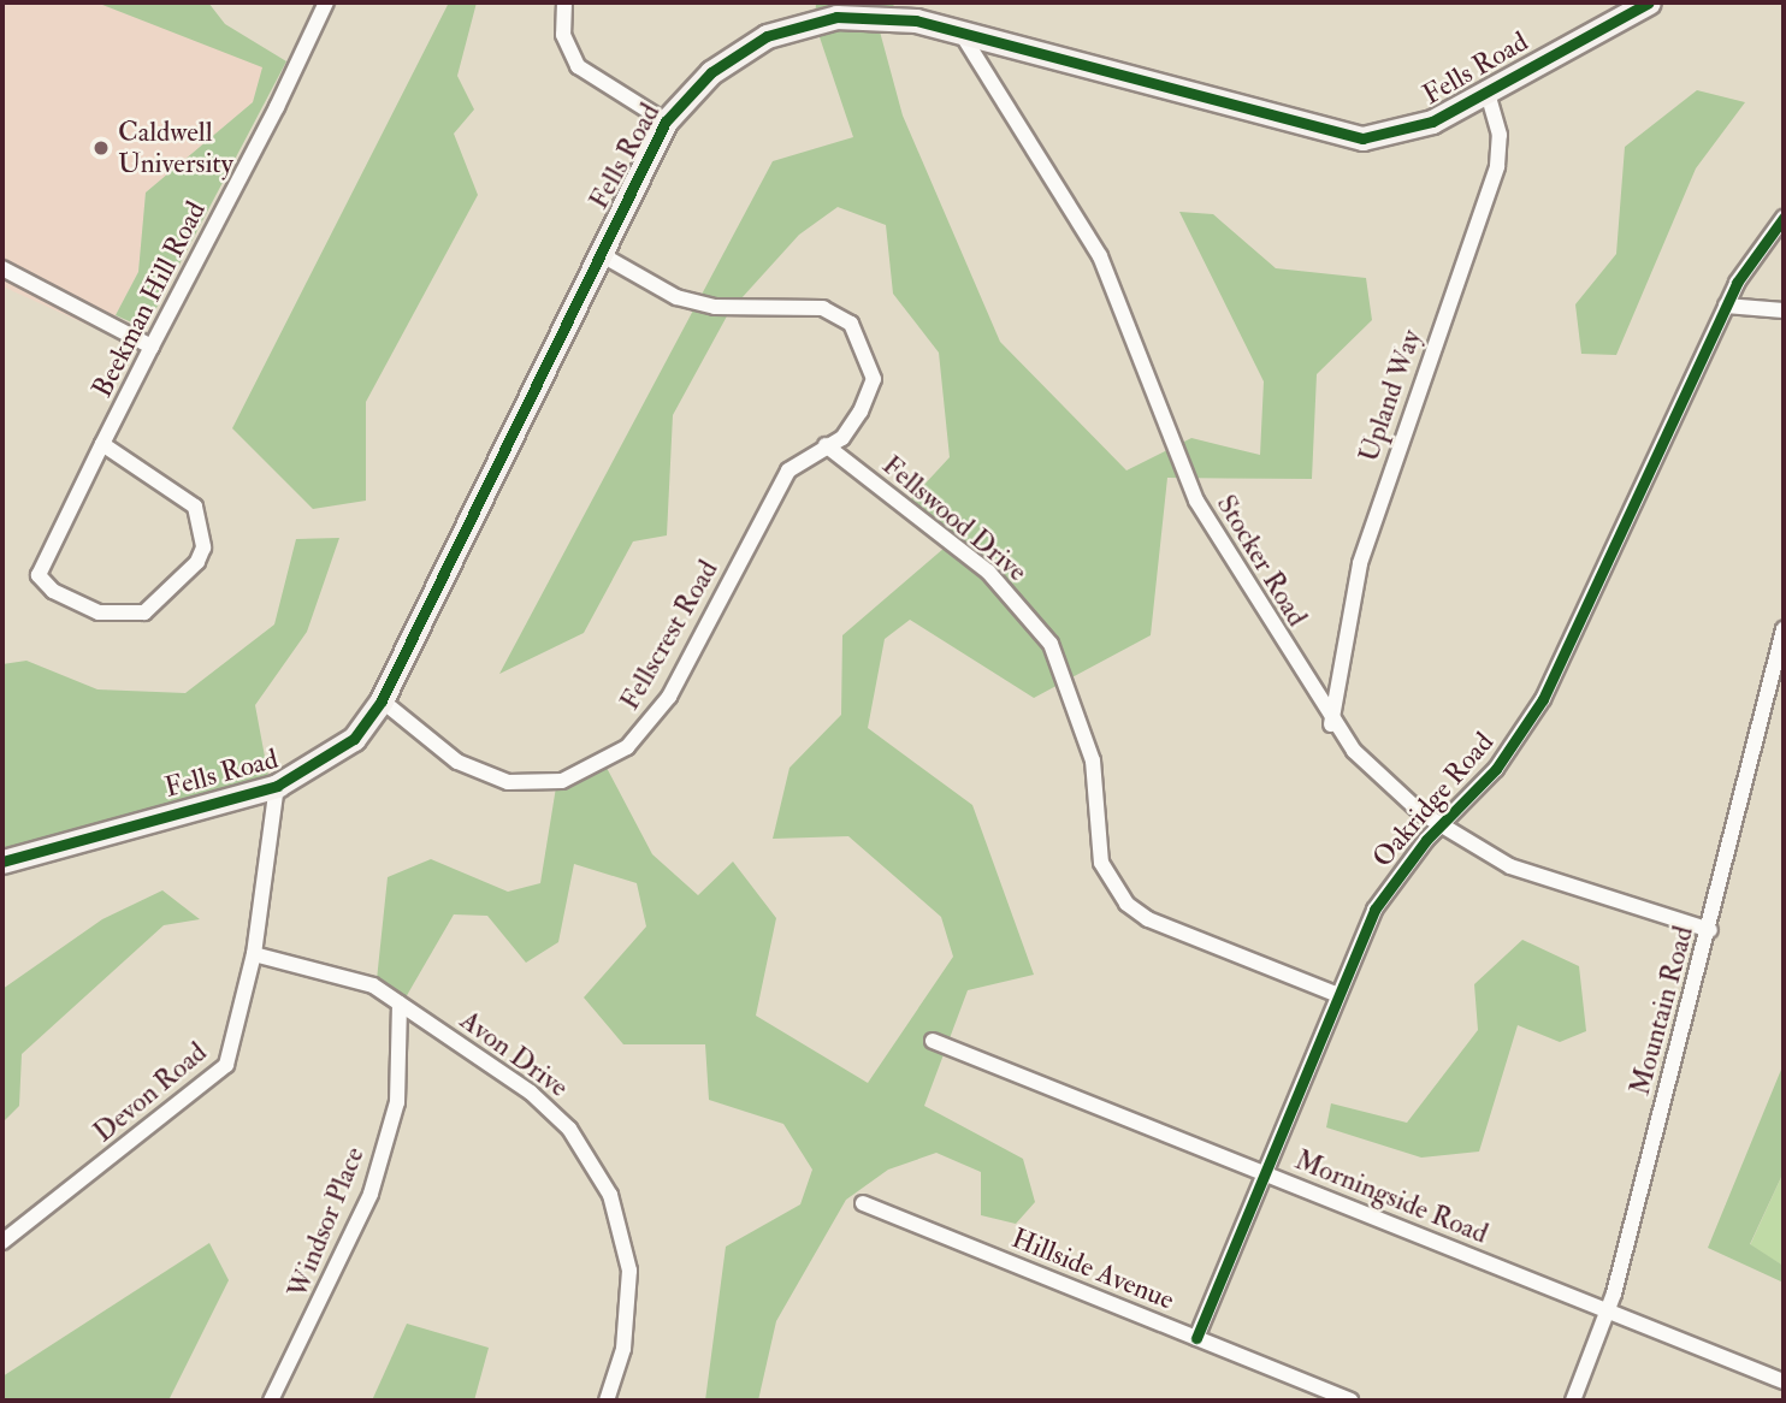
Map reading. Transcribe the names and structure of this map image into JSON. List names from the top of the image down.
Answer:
{
  "streets": {
    "street": [
      "Fells Road",
      "Beekman Hill Road",
      "Upland Way",
      "Fellswood Drive",
      "Stocker Road",
      "Fellscrest Road",
      "Oakridge Road",
      "Mountain Road",
      "Avon Drive",
      "Devon Road",
      "Morningside Road",
      "Windsor Place",
      "Hillside Avenue"
    ]
  },
  "crossings": [
    ["Fells Road", "Upland Way"],
    ["Fells Road", "Stocker Road"],
    ["Fells Road", "Fellscrest Road"],
    ["Fells Road", "Devon Road"],
    ["Upland Way", "Stocker Road"],
    ["Fellswood Drive", "Fellscrest Road"],
    ["Fellswood Drive", "Oakridge Road"],
    ["Stocker Road", "Oakridge Road"],
    ["Stocker Road", "Mountain Road"],
    ["Oakridge Road", "Morningside Road"],
    ["Oakridge Road", "Hillside Avenue"],
    ["Mountain Road", "Morningside Road"],
    ["Avon Drive", "Devon Road"],
    ["Avon Drive", "Windsor Place"]
  ],
  "places": ["Caldwell University"]
}
